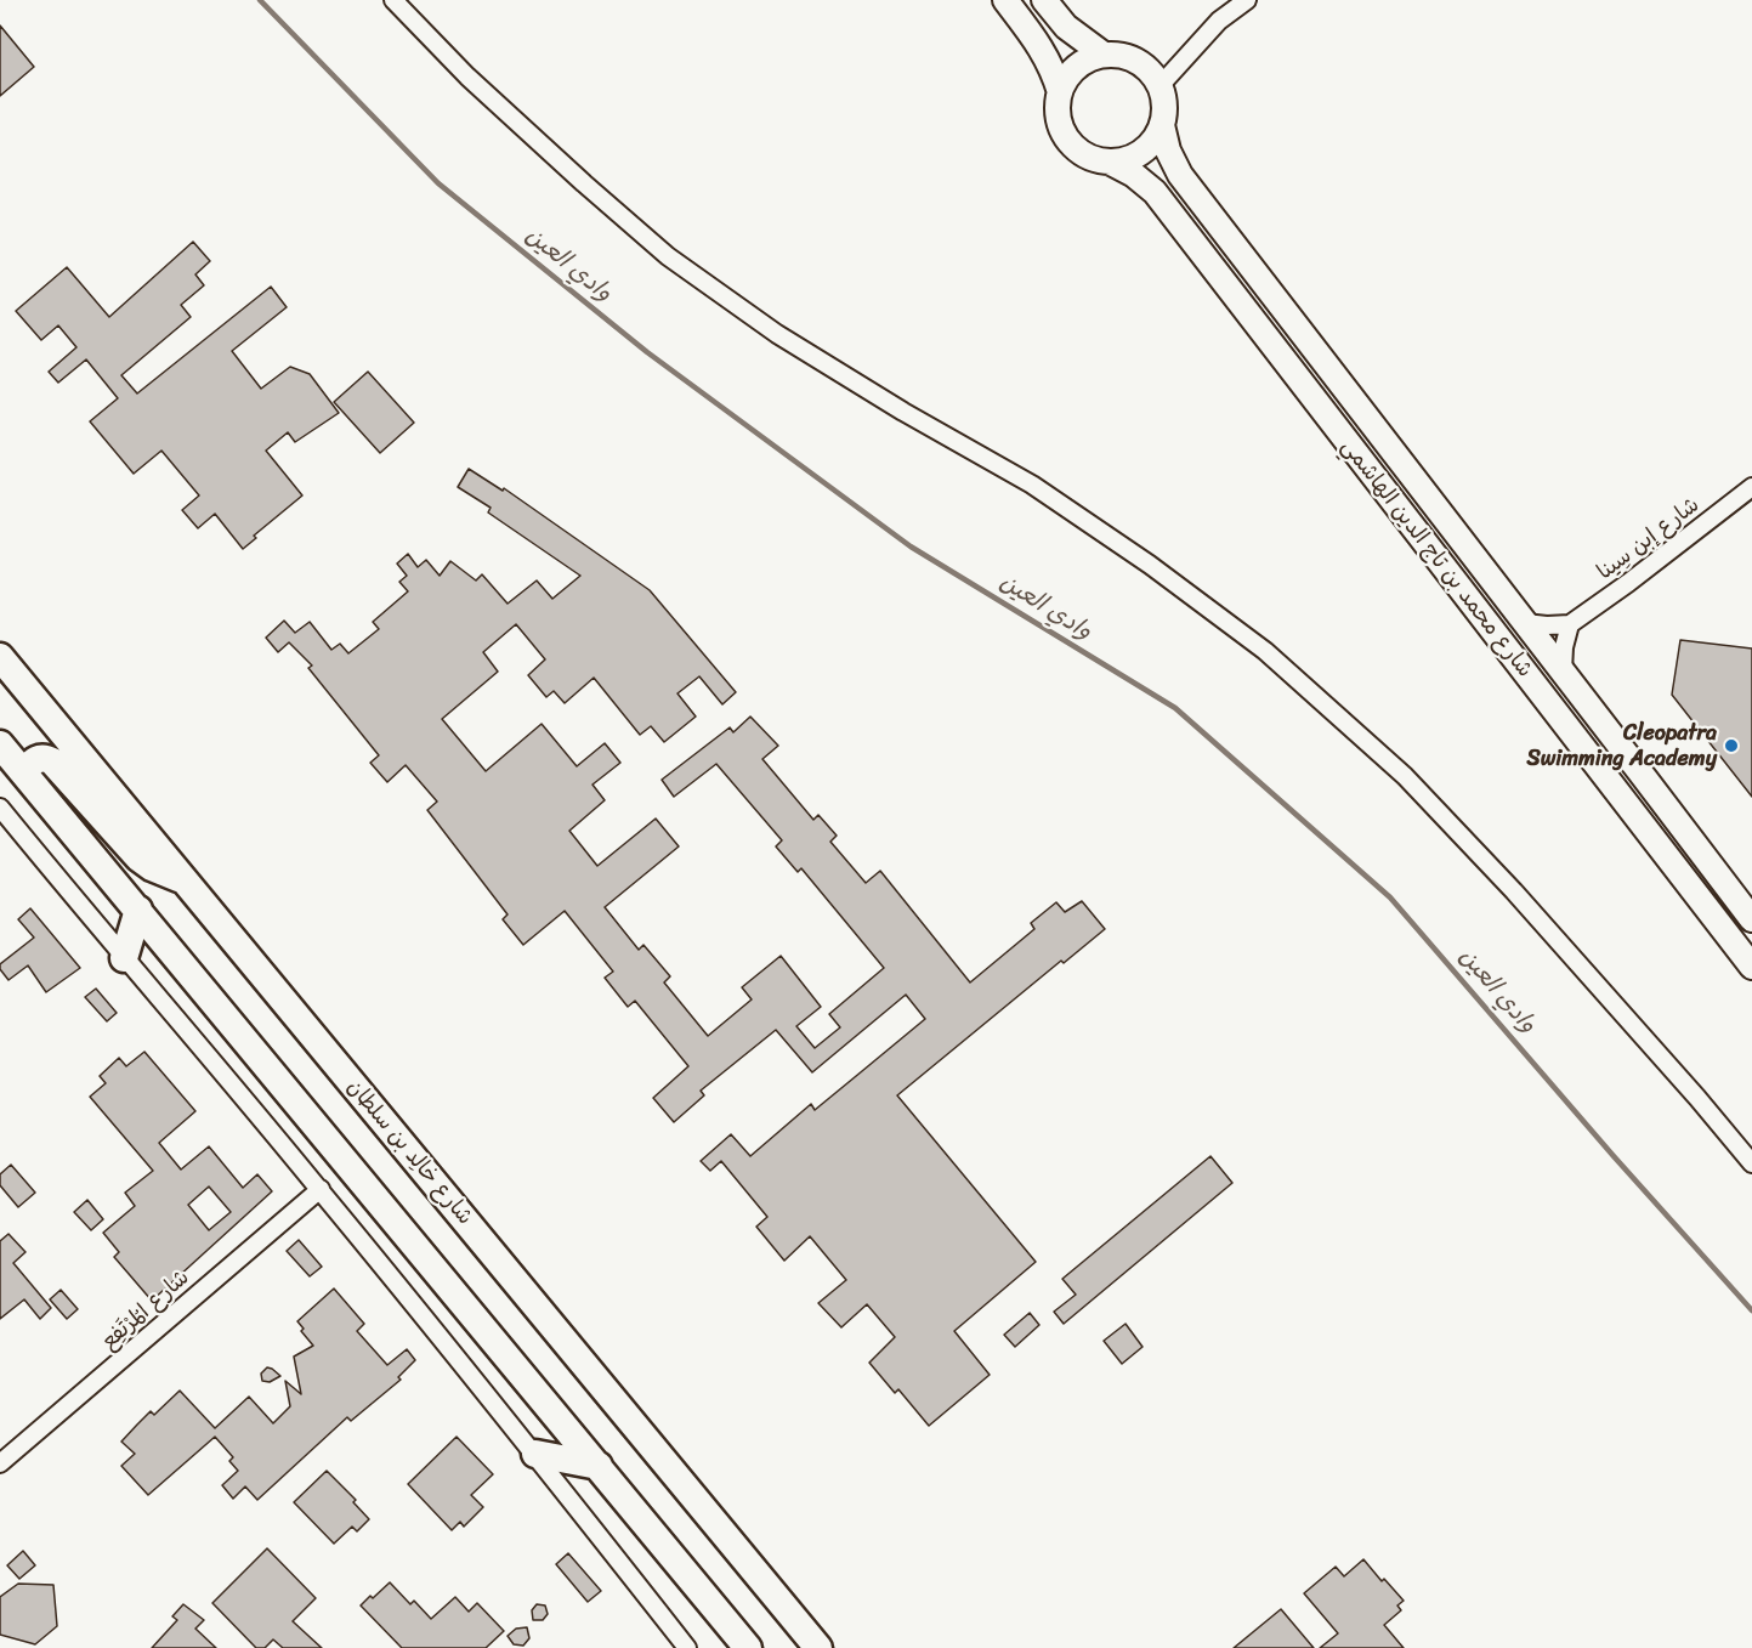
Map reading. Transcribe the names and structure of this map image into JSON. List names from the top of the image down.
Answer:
{
  "streets": {
    "main road": ["شارع خالِد بن سلطان"],
    "street": ["شارع إبن سِينا", "شارع محمد بن تاج الدين الهاشمي", "شارع المُرْتَفِع"]
  },
  "water": ["وادي العين"],
  "places": ["Cleopatra Swimming Academy"]
}
